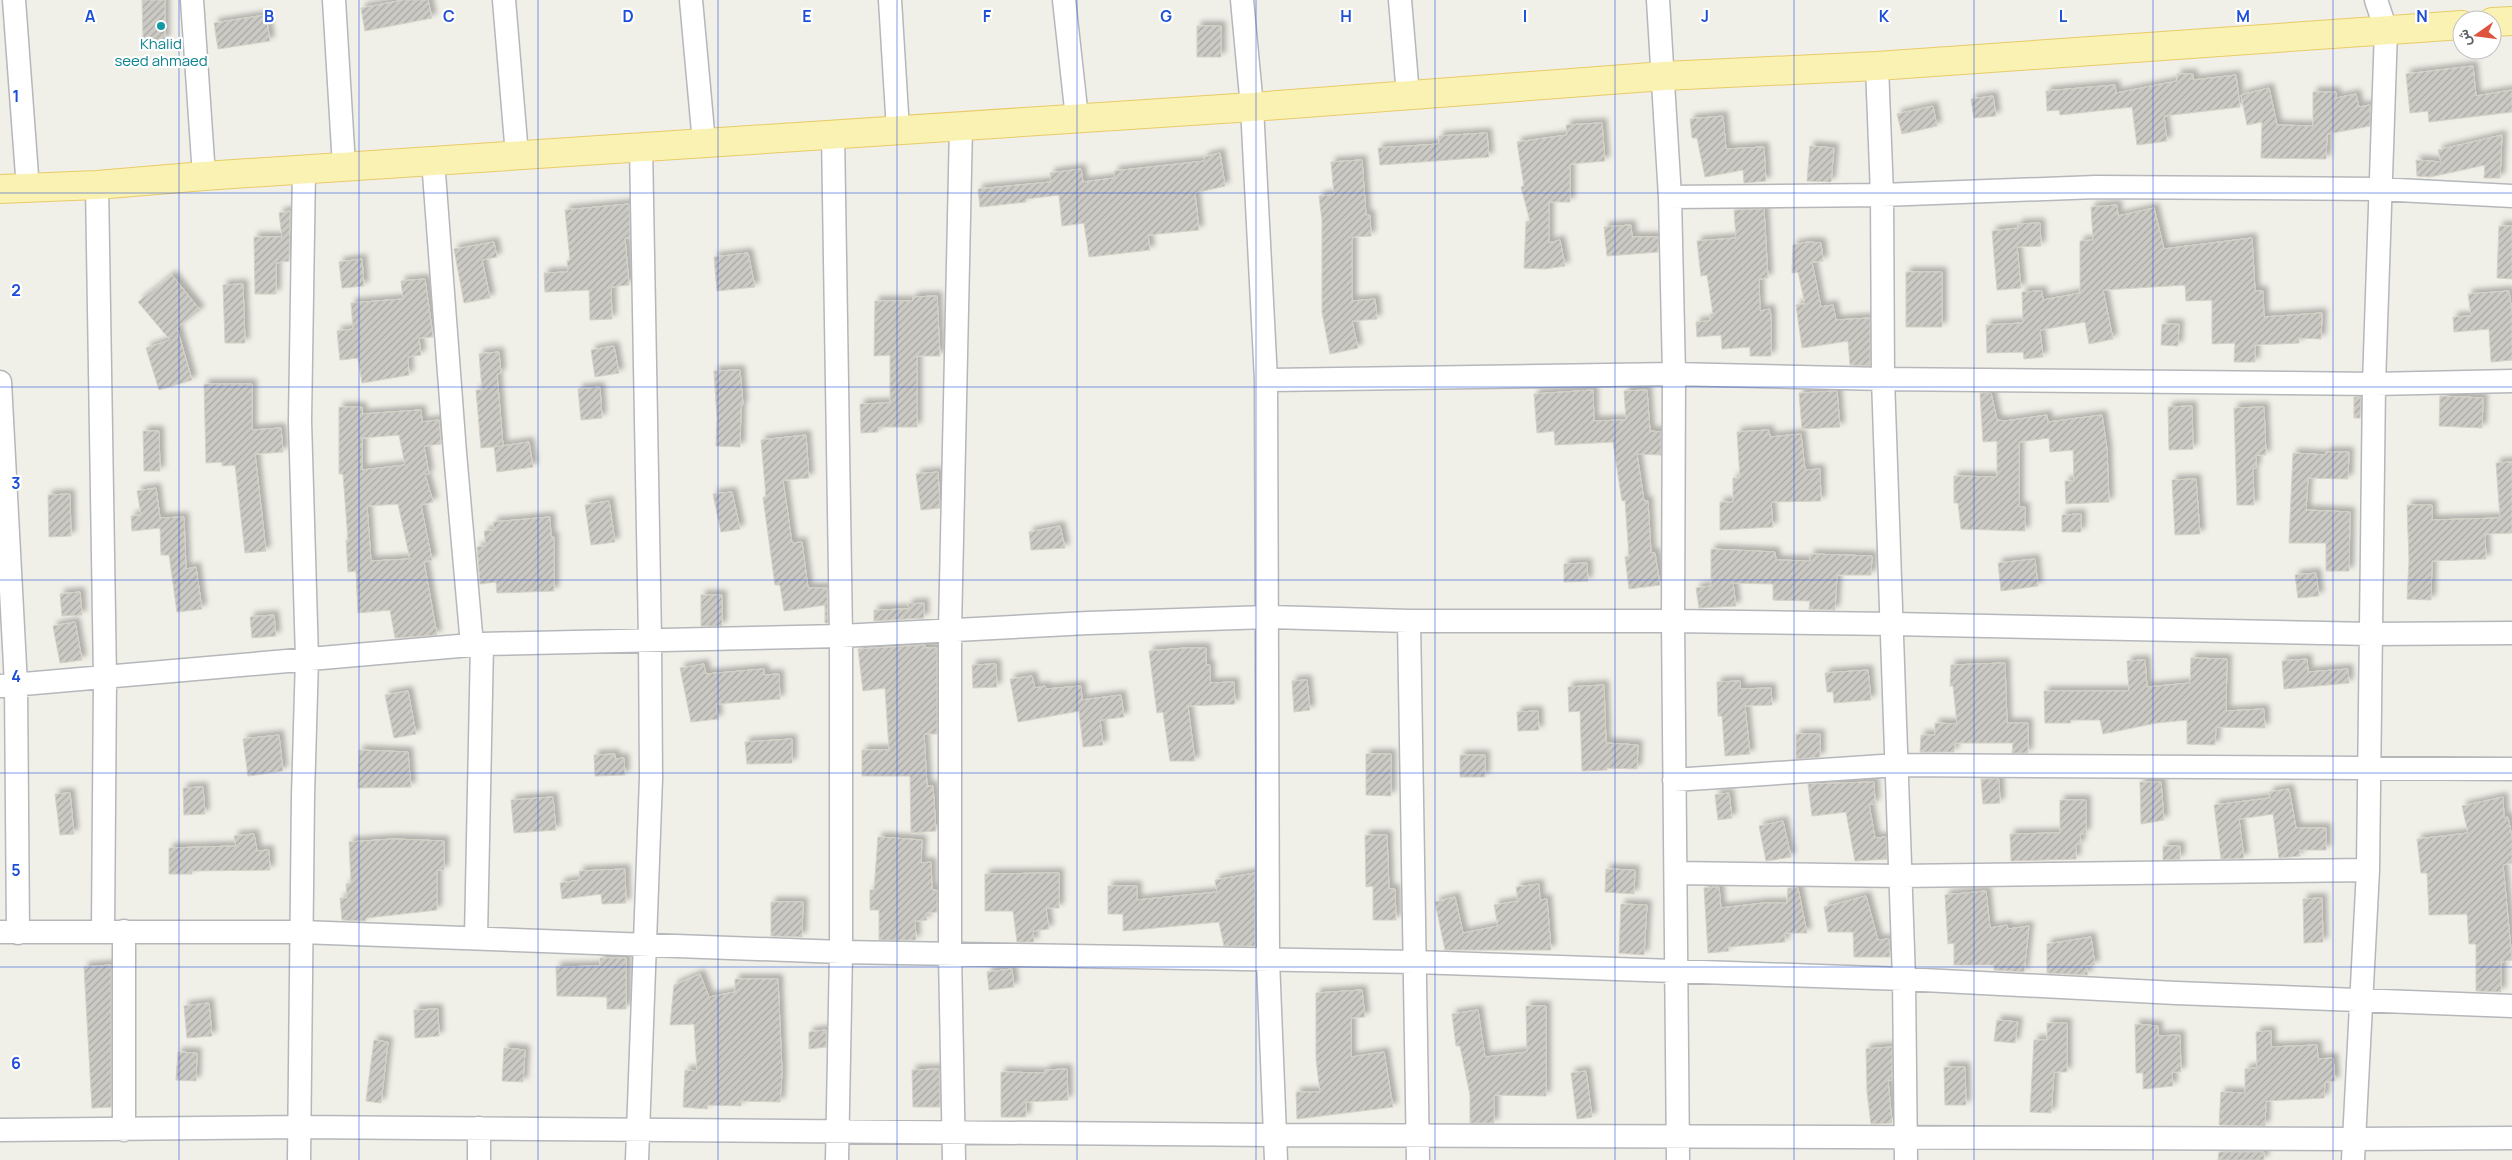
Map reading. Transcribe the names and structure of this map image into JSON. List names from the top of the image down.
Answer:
{
  "places": ["Khalid seed ahmaed"],
  "north": "left",
  "grid": {
    "columns": [
      "A",
      "B",
      "C",
      "D",
      "E",
      "F",
      "G",
      "H",
      "I",
      "J",
      "K",
      "L",
      "M",
      "N"
    ],
    "rows": [
      "1",
      "2",
      "3",
      "4",
      "5",
      "6"
    ]
  }
}
